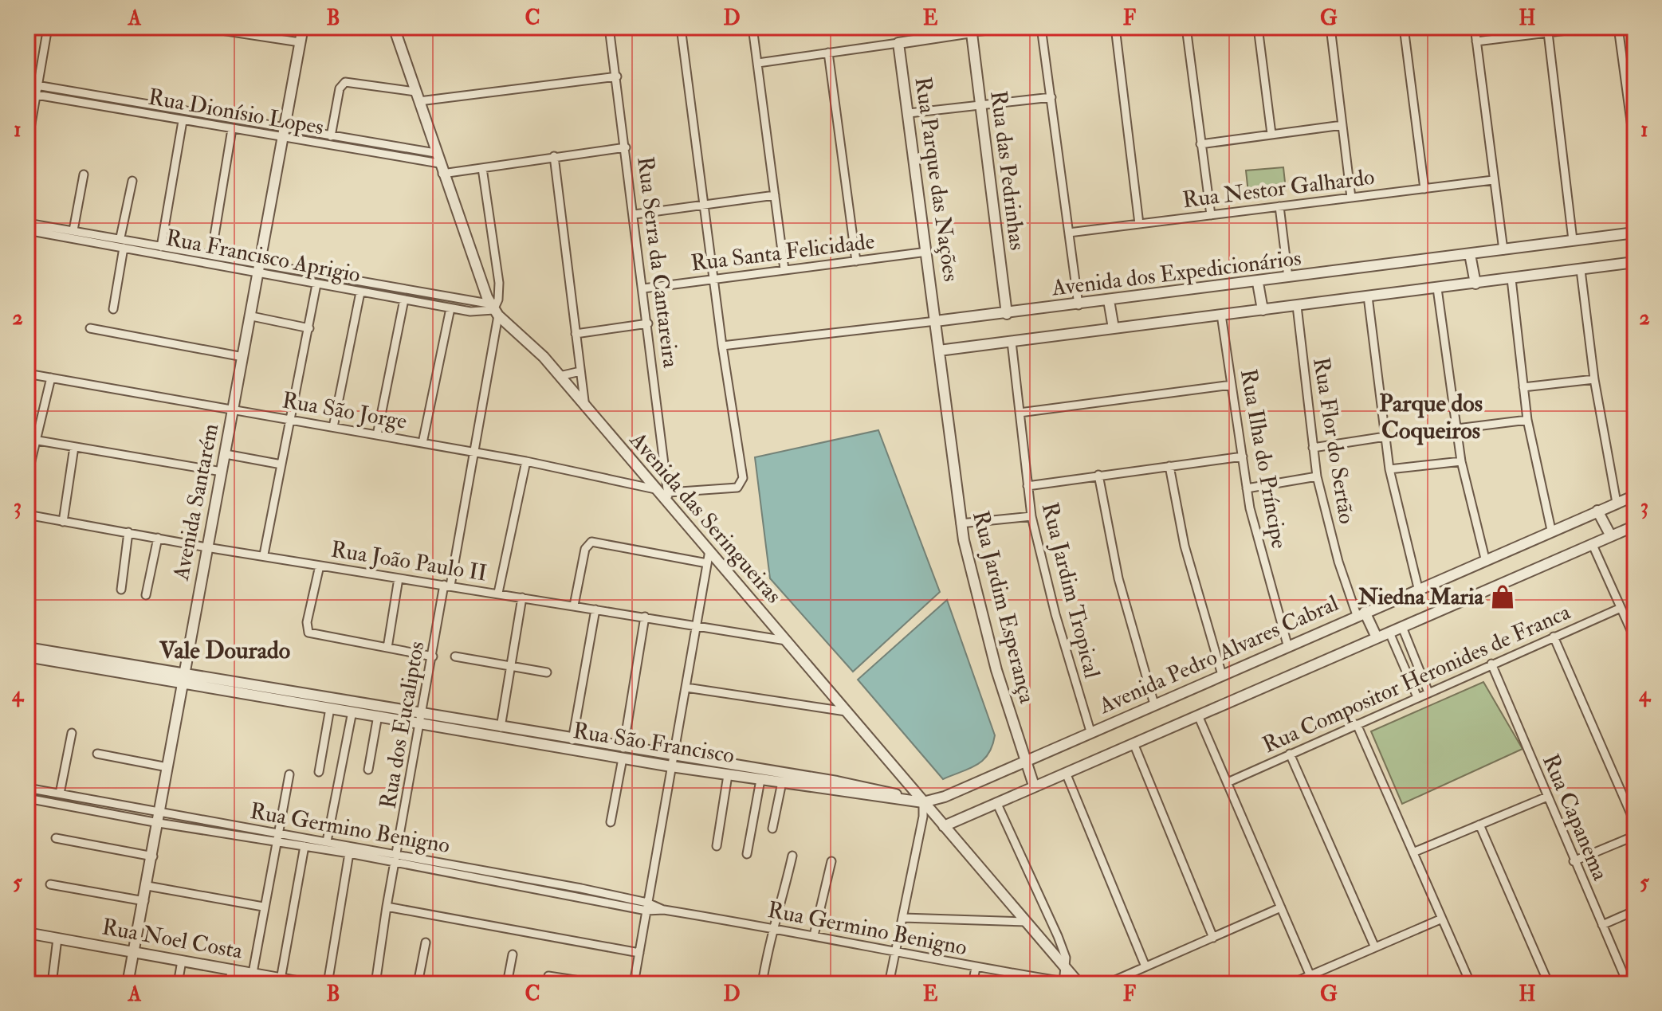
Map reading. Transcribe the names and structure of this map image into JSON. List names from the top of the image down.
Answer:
{
  "streets": {
    "street": [
      "Rua Dionísio Lopes",
      "Rua das Pedrinhas",
      "Rua Parque das Nações",
      "Rua Nestor Galhardo",
      "Rua Santa Felicidade",
      "Rua Francisco Aprigio",
      "Rua Serra da Cantareira",
      "Avenida dos Expedicionários",
      "Rua São Jorge",
      "Rua Flor do Sertão",
      "Rua Ilha do Príncipe",
      "Avenida Santarém",
      "Avenida das Seringueiras",
      "Rua João Paulo II",
      "Rua Jardim Tropical",
      "Rua Jardim Esperança",
      "Avenida Pedro Alvares Cabral",
      "Rua Compositor Heronides de Franca",
      "Rua dos Eucaliptos",
      "Rua São Francisco",
      "Rua Capanema",
      "Rua Germino Benigno",
      "Rua Noel Costa"
    ]
  },
  "crossings": [
    ["Rua Dionísio Lopes", "Avenida Santarém"],
    ["Rua das Pedrinhas", "Avenida dos Expedicionários"],
    ["Rua Parque das Nações", "Rua Santa Felicidade"],
    ["Rua Parque das Nações", "Avenida dos Expedicionários"],
    ["Rua Parque das Nações", "Rua Jardim Esperança"],
    ["Rua Santa Felicidade", "Rua Serra da Cantareira"],
    ["Rua Francisco Aprigio", "Avenida Santarém"],
    ["Rua Francisco Aprigio", "Avenida das Seringueiras"],
    ["Rua Francisco Aprigio", "Rua dos Eucaliptos"],
    ["Rua Serra da Cantareira", "Avenida das Seringueiras"],
    ["Avenida dos Expedicionários", "Rua Flor do Sertão"],
    ["Avenida dos Expedicionários", "Rua Ilha do Príncipe"],
    ["Avenida dos Expedicionários", "Rua Jardim Tropical"],
    ["Avenida dos Expedicionários", "Rua Jardim Esperança"],
    ["Rua São Jorge", "Avenida Santarém"],
    ["Rua São Jorge", "Avenida das Seringueiras"],
    ["Rua São Jorge", "Rua dos Eucaliptos"],
    ["Rua Flor do Sertão", "Avenida Pedro Alvares Cabral"],
    ["Rua Ilha do Príncipe", "Avenida Pedro Alvares Cabral"],
    ["Avenida Santarém", "Rua João Paulo II"],
    ["Avenida Santarém", "Rua São Francisco"],
    ["Avenida Santarém", "Rua Germino Benigno"],
    ["Avenida Santarém", "Rua Noel Costa"],
    ["Avenida das Seringueiras", "Rua João Paulo II"],
    ["Avenida das Seringueiras", "Avenida Pedro Alvares Cabral"],
    ["Avenida das Seringueiras", "Rua dos Eucaliptos"],
    ["Avenida das Seringueiras", "Rua São Francisco"],
    ["Rua João Paulo II", "Rua dos Eucaliptos"],
    ["Rua João Paulo II", "Rua São Francisco"],
    ["Rua Jardim Tropical", "Avenida Pedro Alvares Cabral"],
    ["Rua Jardim Esperança", "Avenida Pedro Alvares Cabral"],
    ["Avenida Pedro Alvares Cabral", "Rua São Francisco"],
    ["Rua Compositor Heronides de Franca", "Rua Capanema"],
    ["Rua dos Eucaliptos", "Rua São Francisco"],
    ["Rua dos Eucaliptos", "Rua Germino Benigno"]
  ],
  "districts": ["Parque dos Coqueiros", "Vale Dourado"],
  "places": {
    "shop": ["Niedna Maria"]
  },
  "grid": {
    "columns": [
      "A",
      "B",
      "C",
      "D",
      "E",
      "F",
      "G",
      "H"
    ],
    "rows": [
      "1",
      "2",
      "3",
      "4",
      "5"
    ]
  }
}
